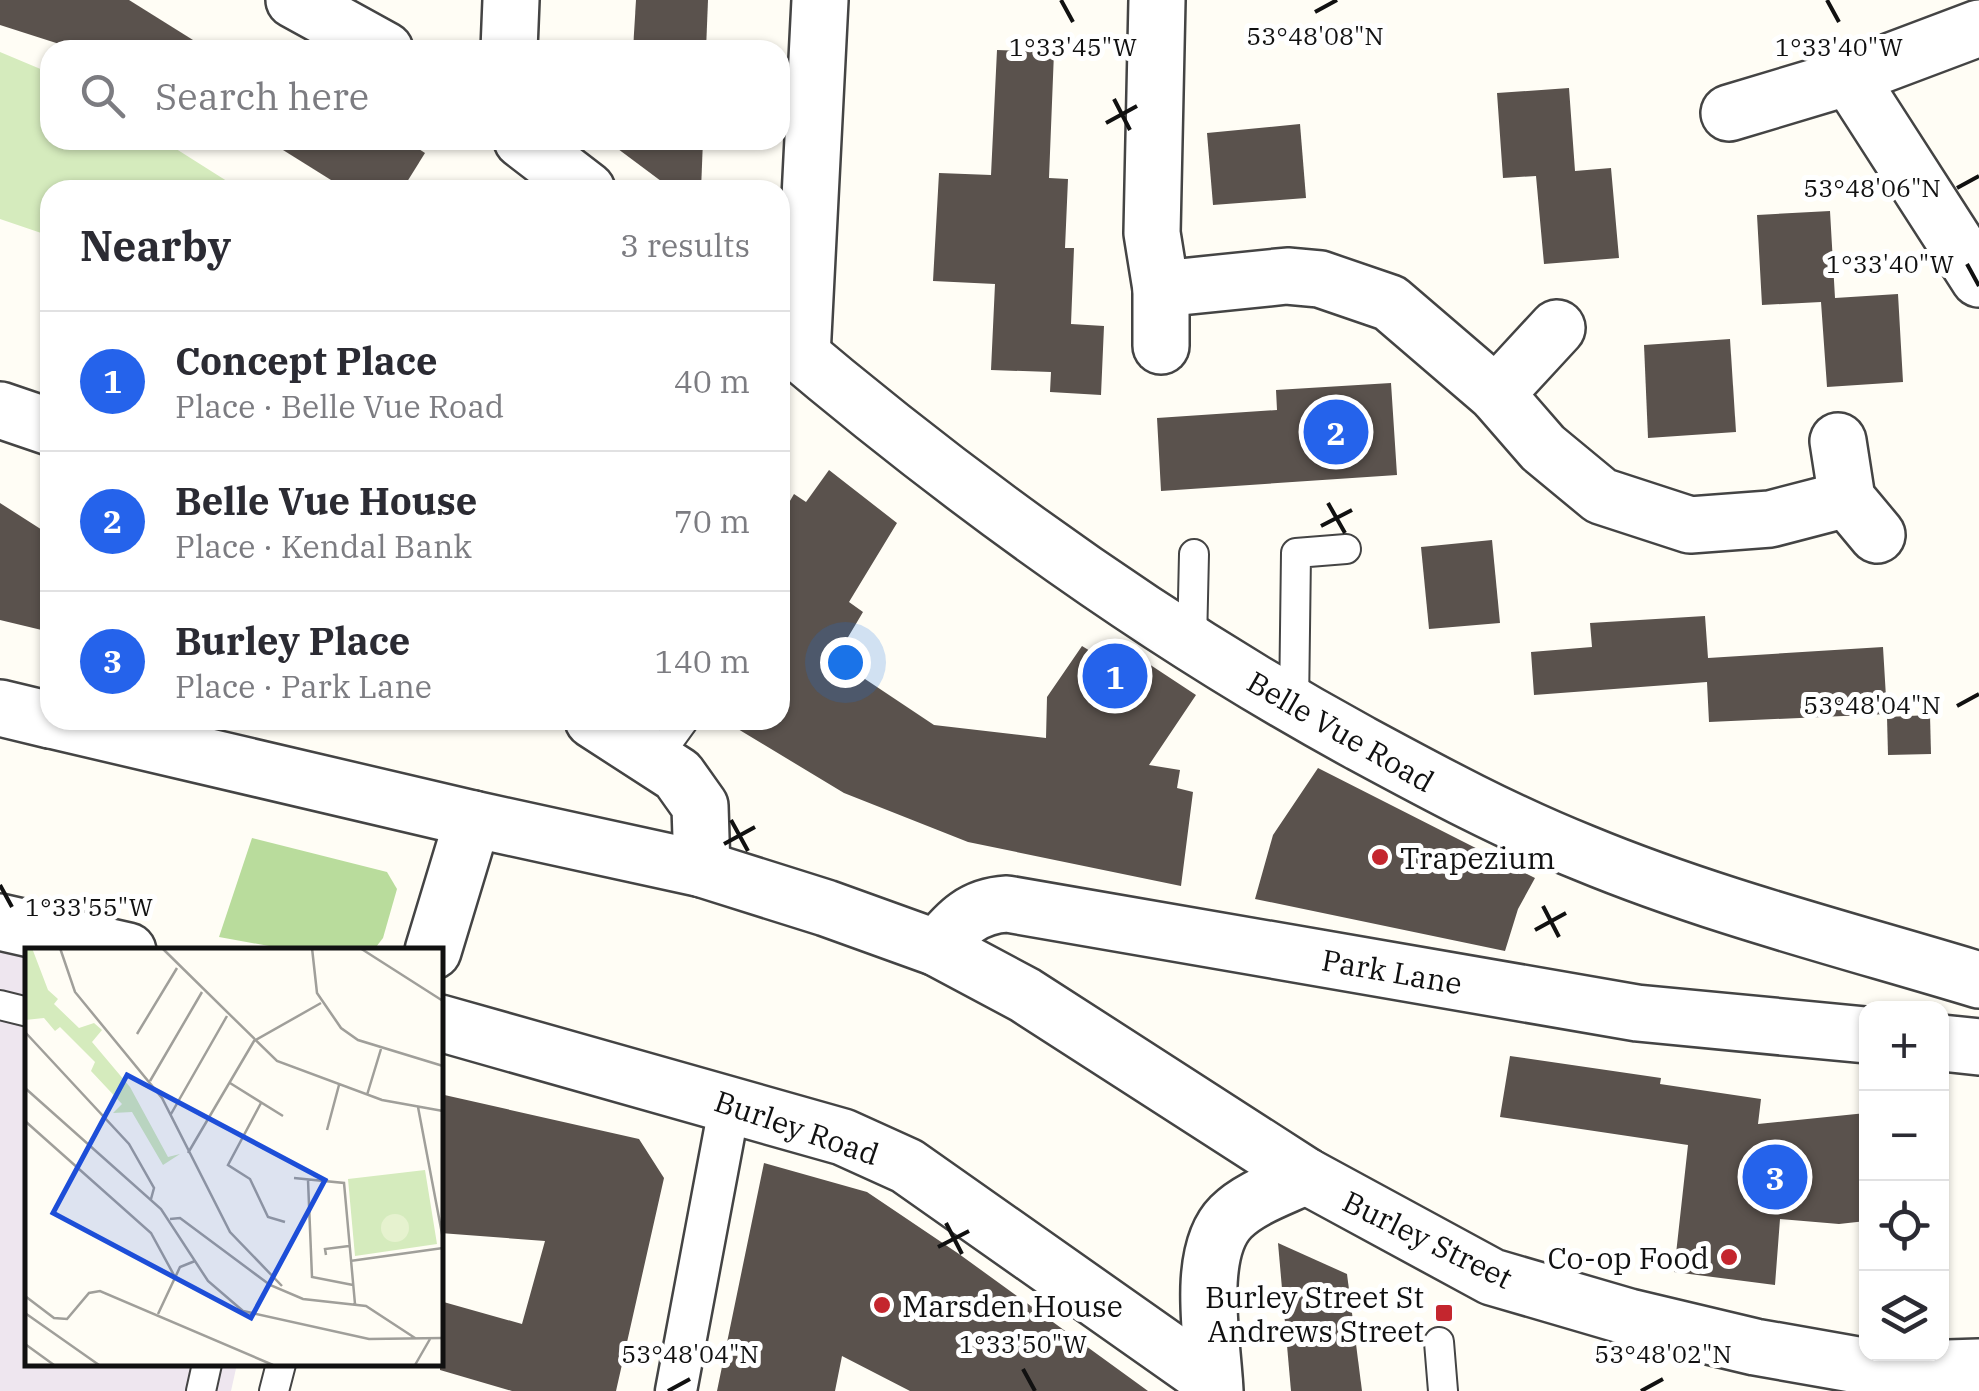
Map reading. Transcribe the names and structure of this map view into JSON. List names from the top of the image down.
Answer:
{
  "streets": {
    "street": [
      "Belle Vue Road",
      "Park Lane",
      "Burley Road",
      "Burley Street"
    ]
  },
  "crossings": [
    ["Park Lane", "Burley Street"]
  ],
  "places": {
    "other": ["Trapezium", "Co-op Food", "Marsden House"],
    "transit": ["Burley Street St Andrews Street"]
  },
  "page": {
    "search": "Search here",
    "heading": ["Nearby", "3 results"],
    "list": [
      {
        "mark": "1",
        "name": "Concept Place",
        "note": "Place · Belle Vue Road",
        "value": "40 m"
      },
      {
        "mark": "2",
        "name": "Belle Vue House",
        "note": "Place · Kendal Bank",
        "value": "70 m"
      },
      {
        "mark": "3",
        "name": "Burley Place",
        "note": "Place · Park Lane",
        "value": "140 m"
      }
    ],
    "pins": ["2", "1", "3"],
    "map_buttons": ["+", "−"]
  },
  "coordinates": [
    "53°48'08\"N",
    "1°33'45\"W",
    "1°33'40\"W",
    "53°48'06\"N",
    "53°48'04\"N",
    "1°33'55\"W",
    "1°33'50\"W",
    "53°48'02\"N"
  ]
}
